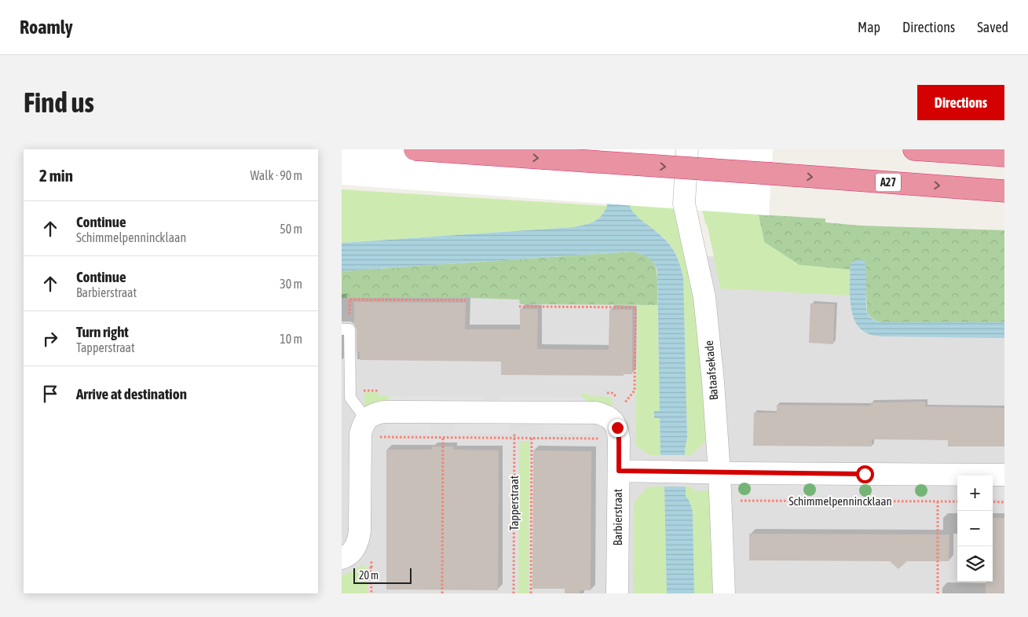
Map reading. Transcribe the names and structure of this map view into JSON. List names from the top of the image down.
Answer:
{
  "streets": {
    "highway": ["A27"],
    "street": ["Bataafsekade", "Barbierstraat"],
    "path": ["Schimmelpennincklaan", "Tapperstraat"]
  },
  "crossings": [
    ["Bataafsekade", "Schimmelpennincklaan"]
  ],
  "scale_bar": "20 m",
  "page": {
    "header": "Roamly",
    "nav": ["Map", "Directions", "Saved"],
    "buttons": "Directions",
    "title": "Find us",
    "heading": ["2 min", "Walk · 90 m"],
    "list": [
      ["Continue", "Schimmelpennincklaan", "50 m"],
      ["Continue", "Barbierstraat", "30 m"],
      ["Turn right", "Tapperstraat", "10 m"],
      "Arrive at destination"
    ],
    "map_buttons": ["+", "−"],
    "scale": "20 m"
  }
}
